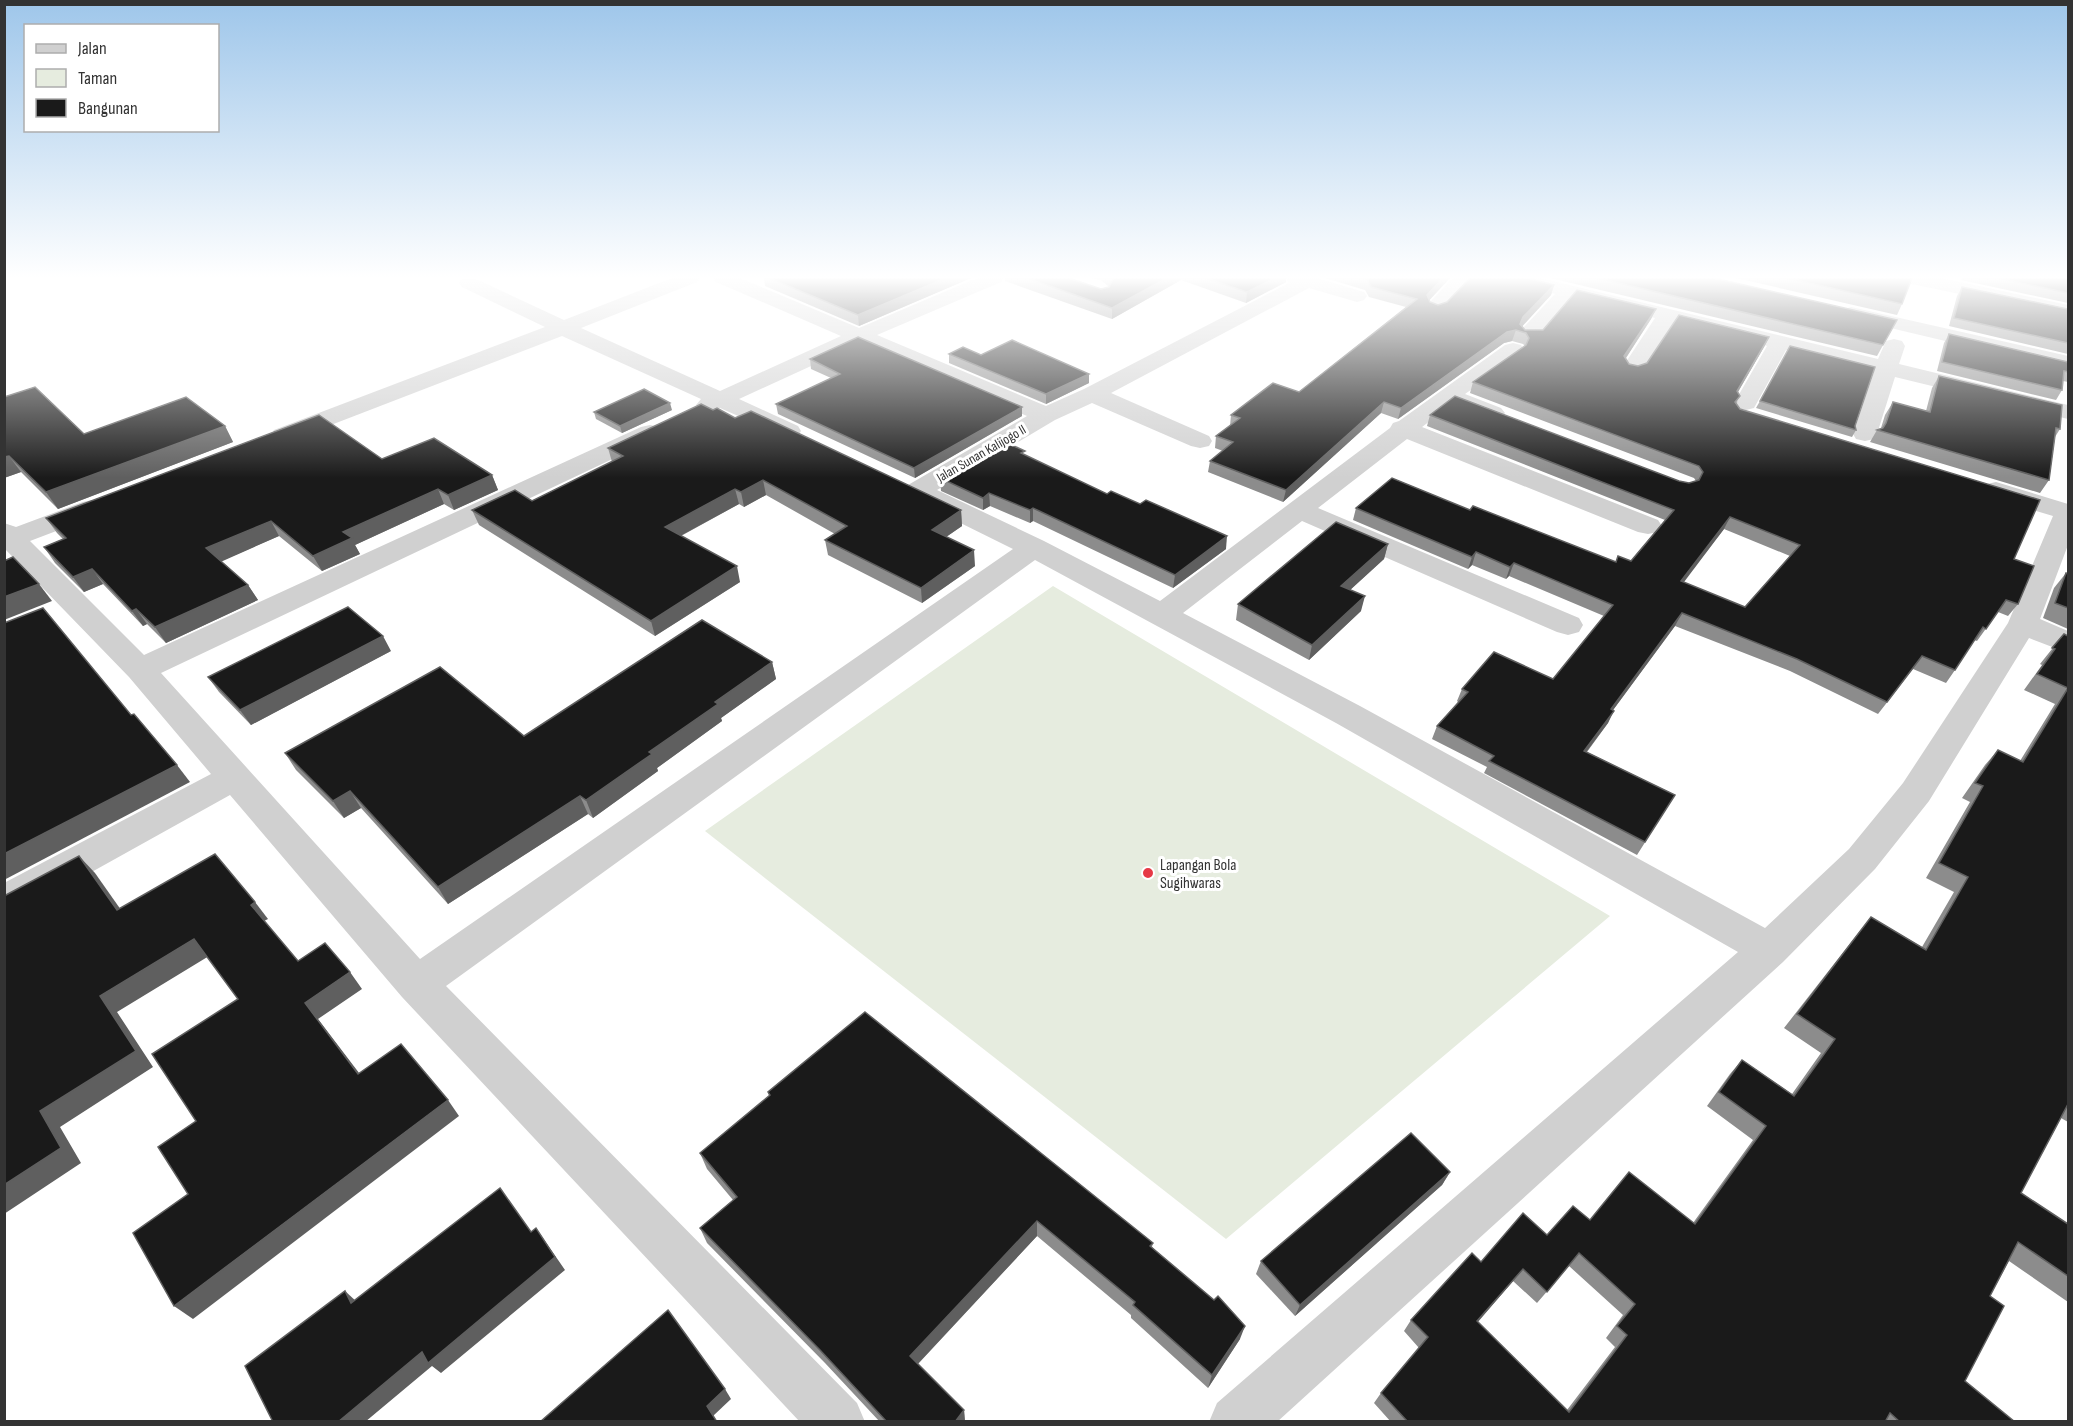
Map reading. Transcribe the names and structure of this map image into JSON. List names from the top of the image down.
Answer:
{
  "streets": {
    "street": ["Jalan Sunan Kalijogo II"]
  },
  "places": ["Lapangan Bola Sugihwaras"],
  "legend": ["Jalan", "Taman", "Bangunan"]
}
